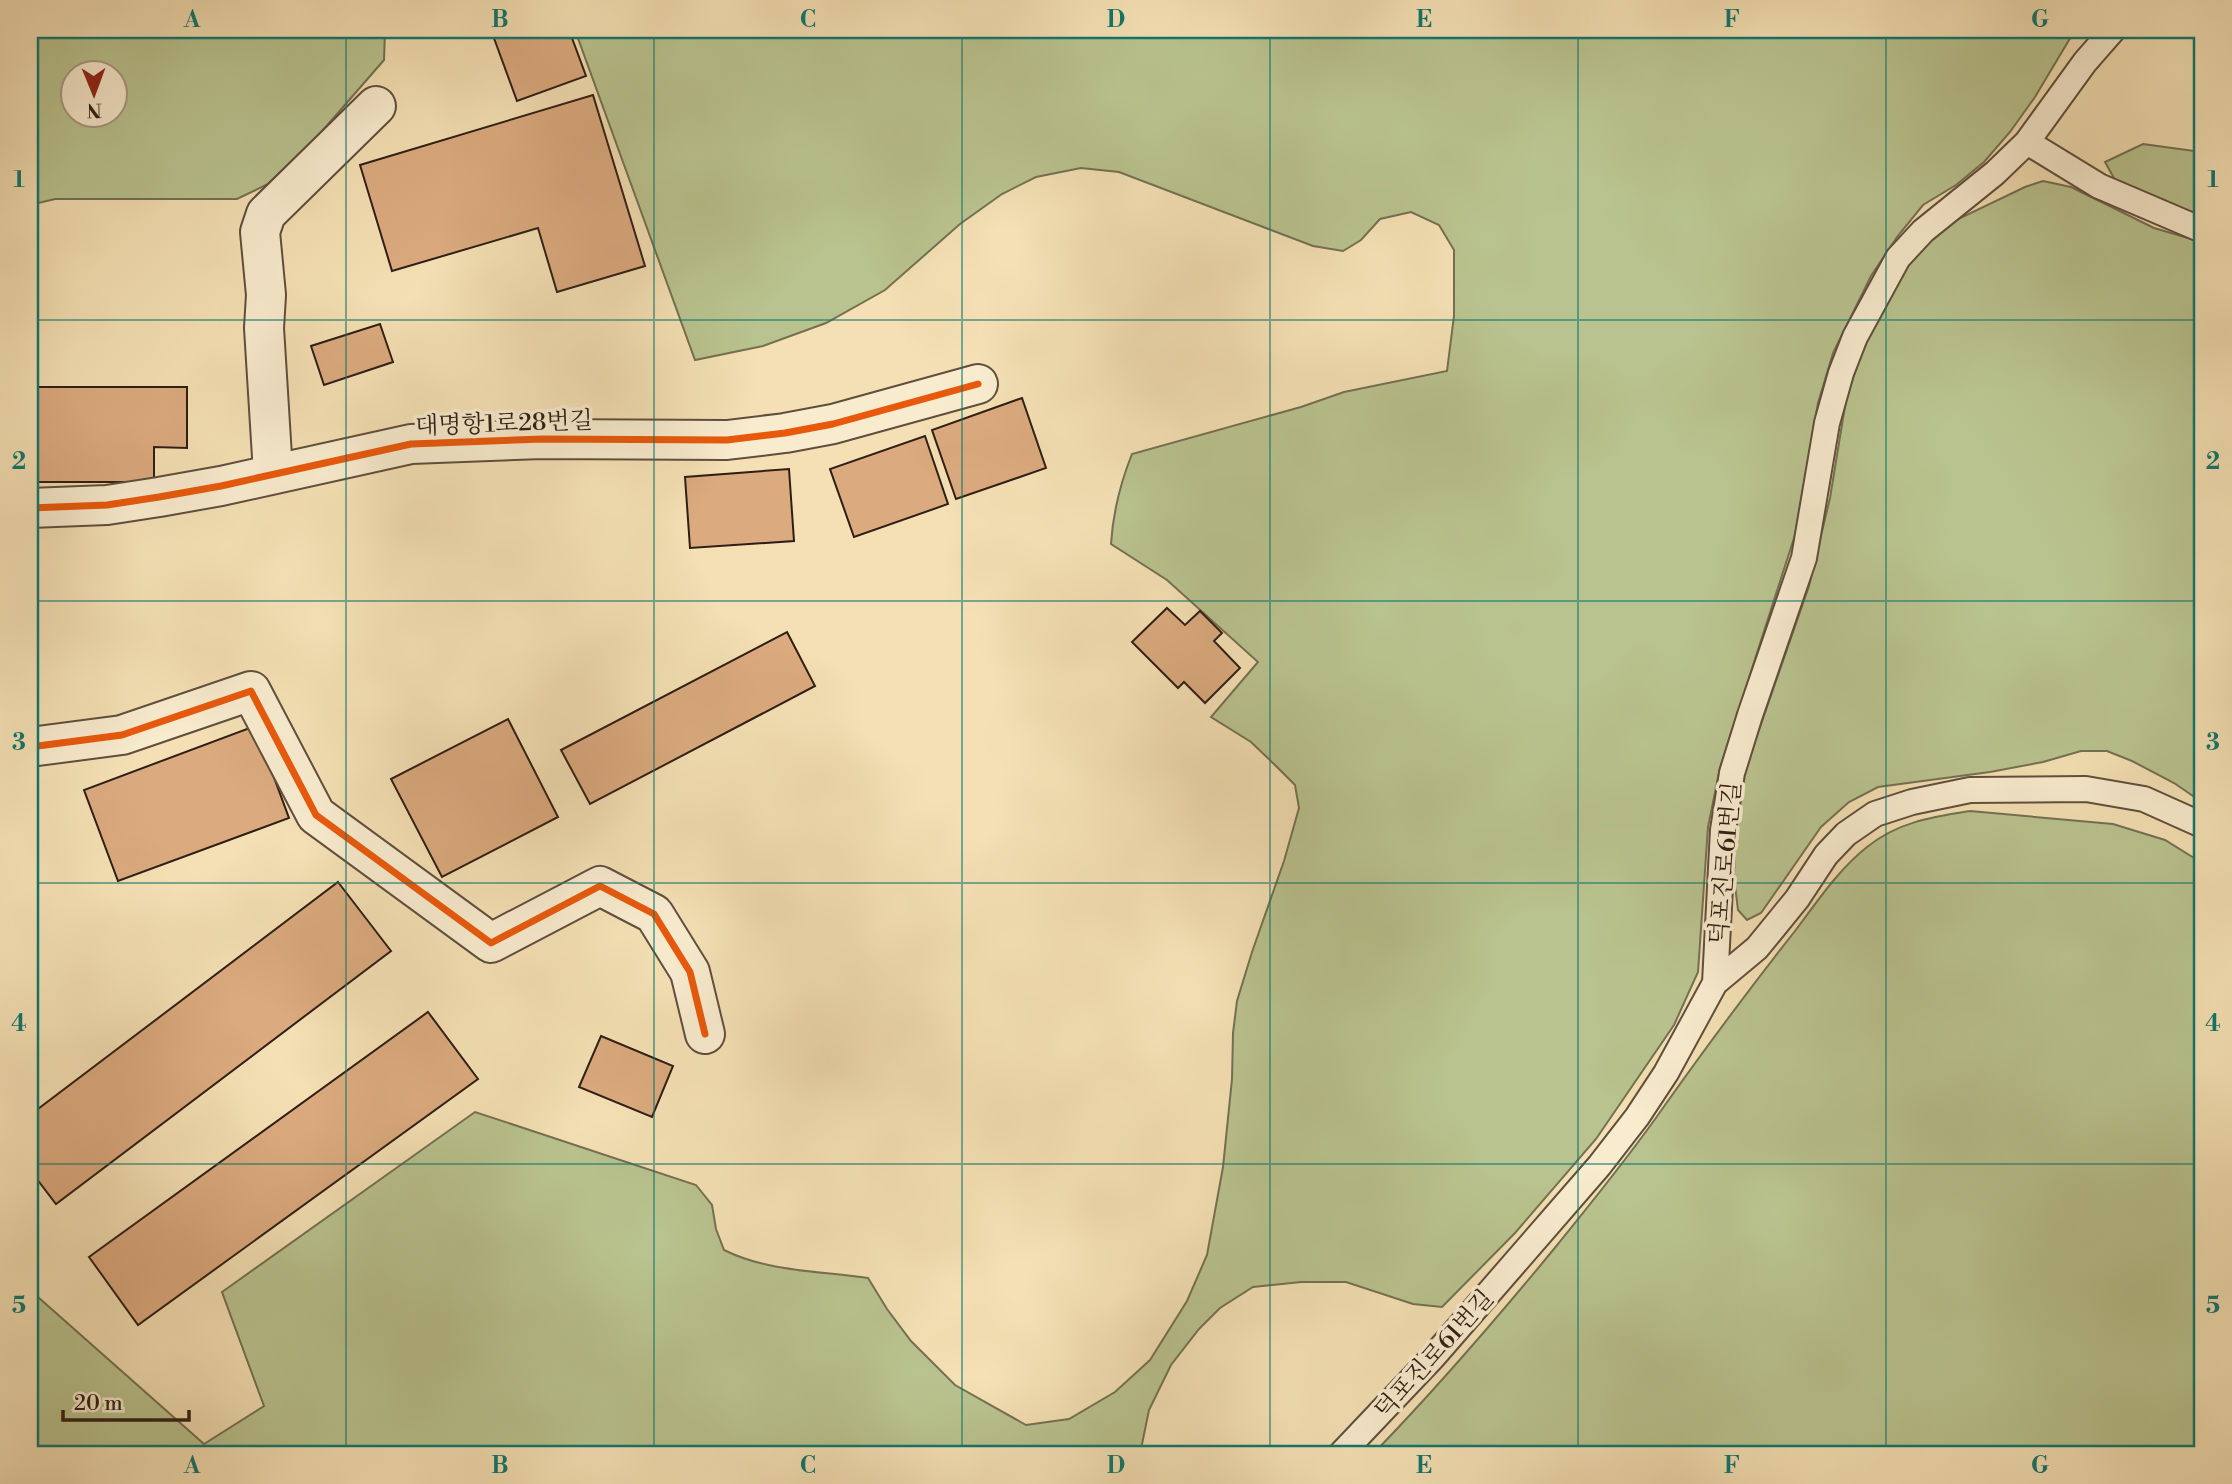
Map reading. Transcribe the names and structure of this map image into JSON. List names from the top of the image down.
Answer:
{
  "streets": {
    "street": ["대명항1로28번길"],
    "lane": ["덕포진로61번길"]
  },
  "scale_bar": "20 m",
  "north": "bottom",
  "grid": {
    "columns": [
      "A",
      "B",
      "C",
      "D",
      "E",
      "F",
      "G"
    ],
    "rows": [
      "1",
      "2",
      "3",
      "4",
      "5"
    ]
  }
}
